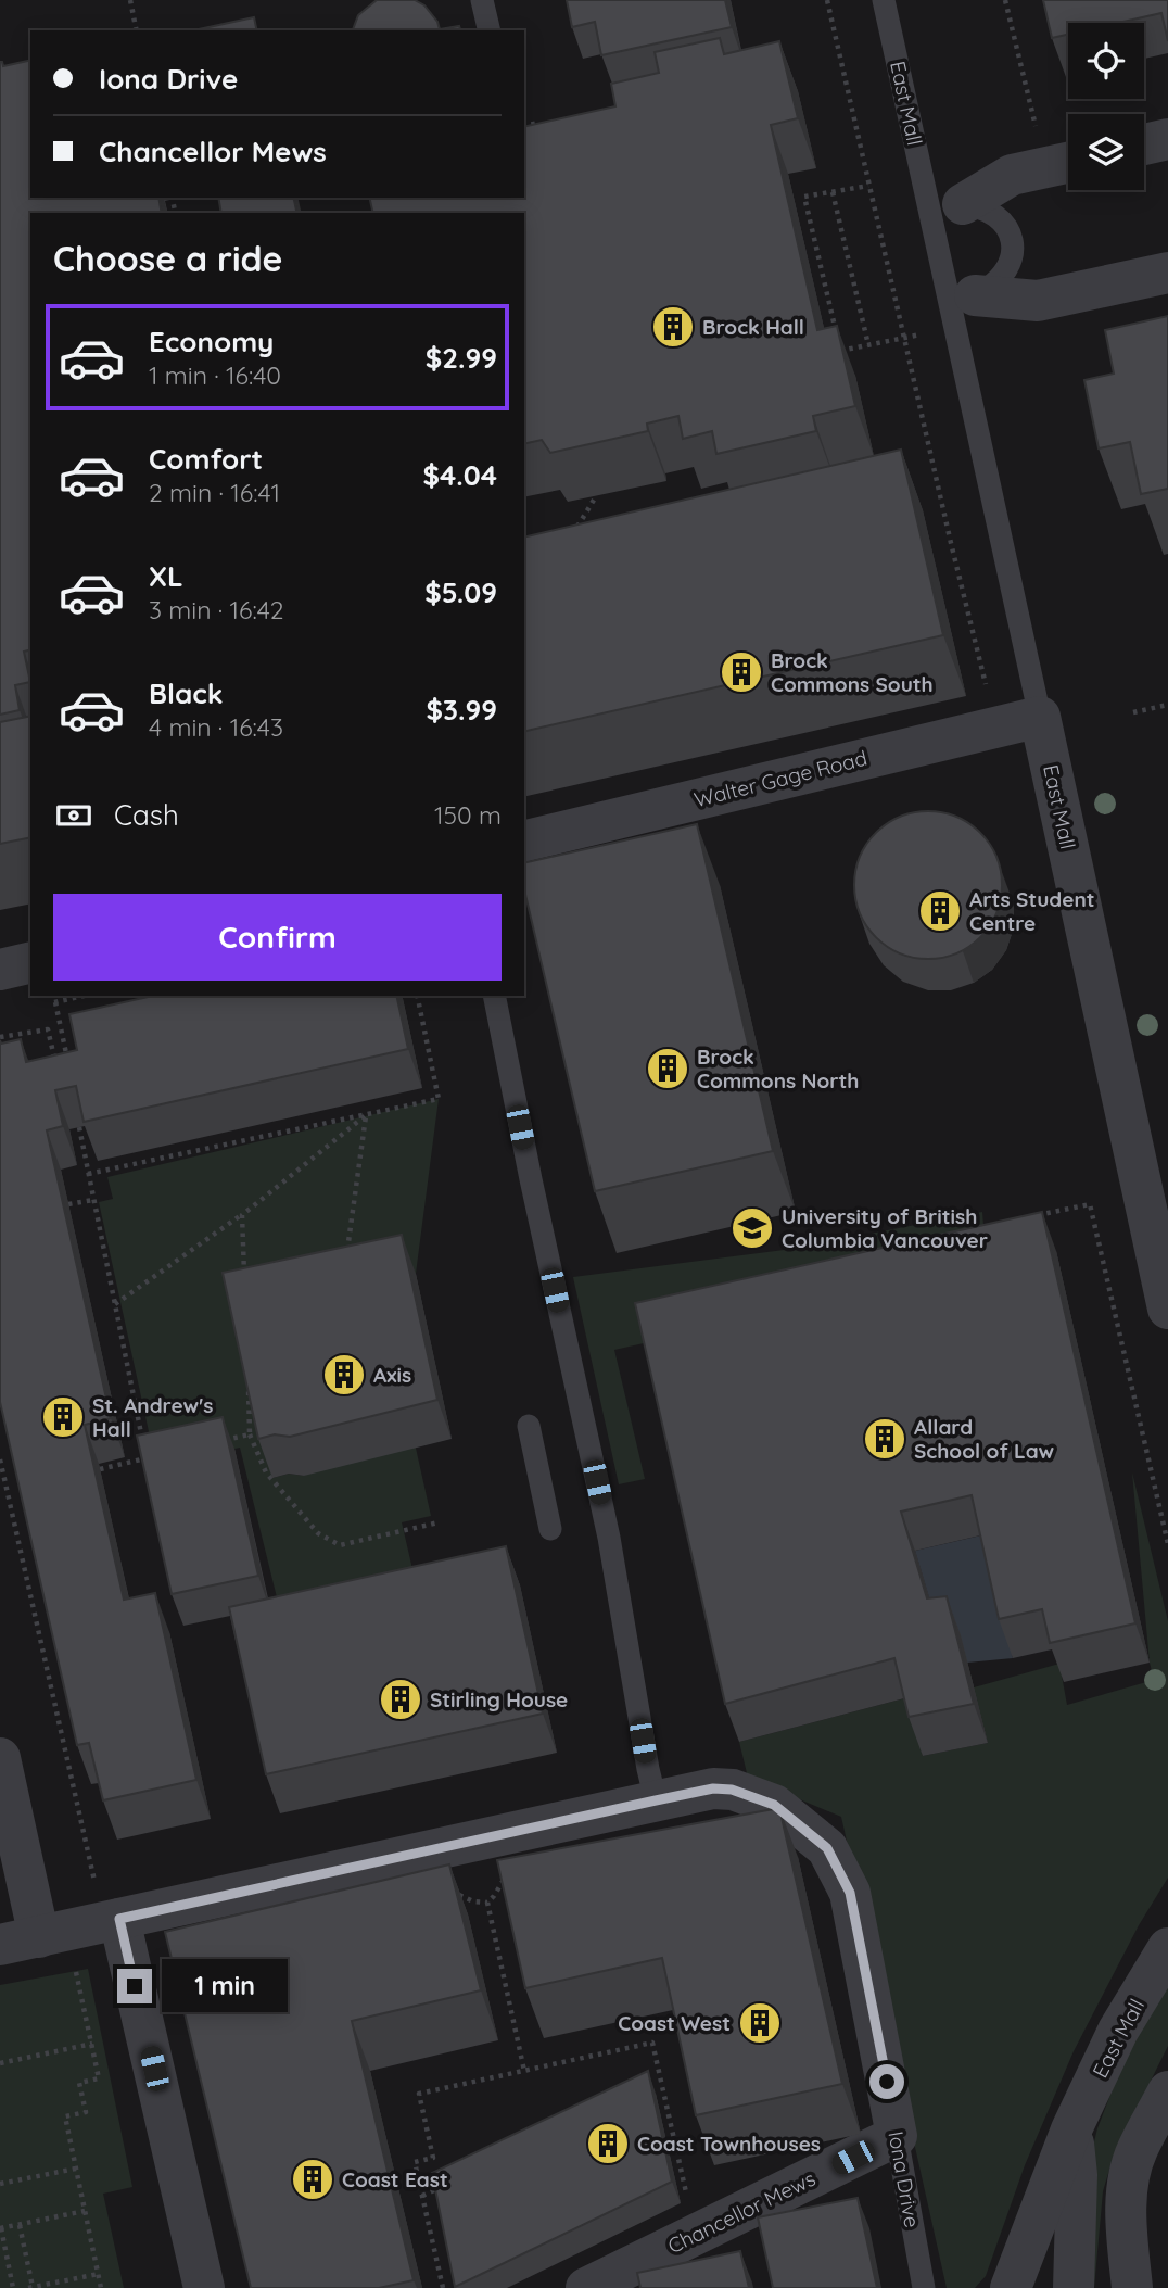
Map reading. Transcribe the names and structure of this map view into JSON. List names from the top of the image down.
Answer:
{
  "streets": {
    "street": [
      "East Mall",
      "Walter Gage Road",
      "Iona Drive",
      "Chancellor Mews"
    ]
  },
  "crossings": [
    ["East Mall", "Walter Gage Road"],
    ["Iona Drive", "Chancellor Mews"]
  ],
  "places": {
    "building": [
      "Brock Hall",
      "Brock Commons South",
      "Arts Student Centre",
      "Brock Commons North",
      "Axis",
      "St. Andrew's Hall",
      "Allard School of Law",
      "Stirling House",
      "Coast West",
      "Coast Townhouses",
      "Coast East"
    ],
    "school or university": ["University of British Columbia Vancouver"]
  },
  "page": {
    "banner": ["Iona Drive", "Chancellor Mews"],
    "heading": "Choose a ride",
    "list": [
      {
        "name": "Economy",
        "note": "1 min · 16:40",
        "value": "$2.99"
      },
      {
        "name": "Comfort",
        "note": "2 min · 16:41",
        "value": "$4.04"
      },
      {
        "name": "XL",
        "note": "3 min · 16:42",
        "value": "$5.09"
      },
      {
        "name": "Black",
        "note": "4 min · 16:43",
        "value": "$3.99"
      }
    ],
    "pay": ["Cash", "150 m"],
    "buttons": "Confirm",
    "bubble": "1 min"
  }
}
